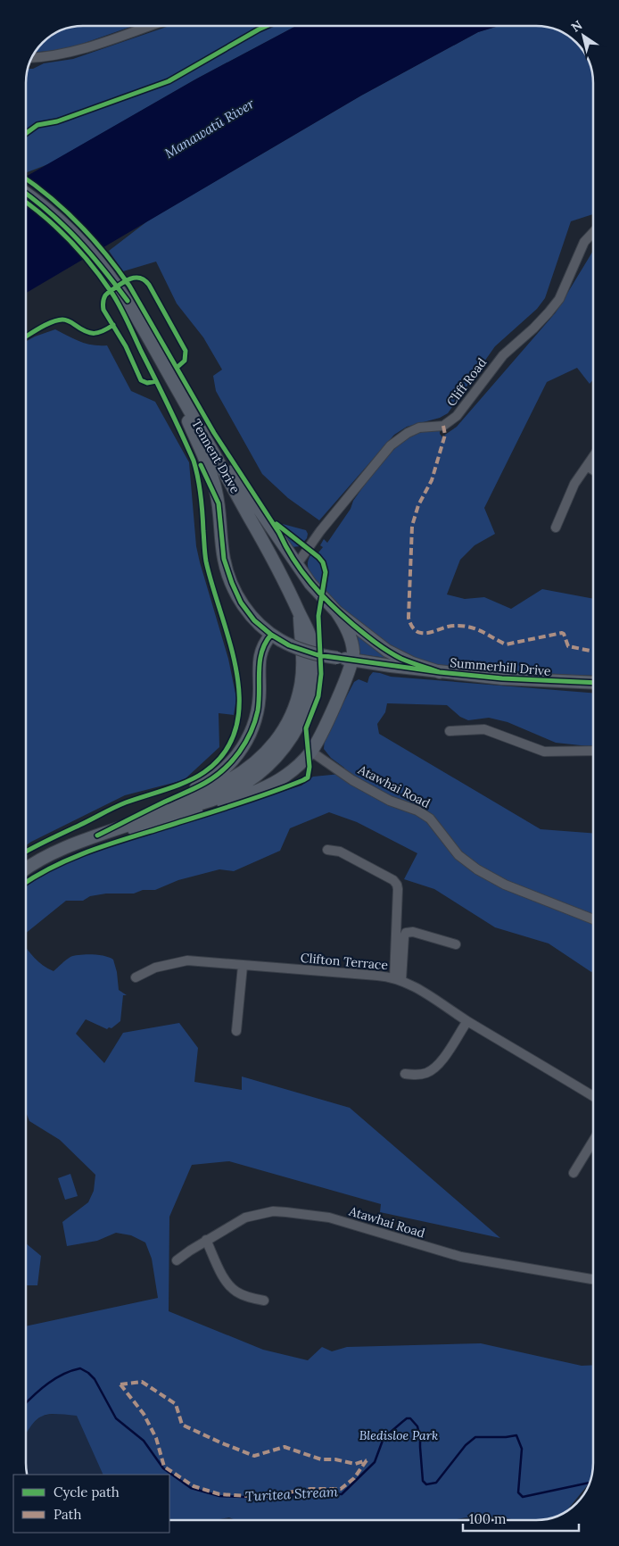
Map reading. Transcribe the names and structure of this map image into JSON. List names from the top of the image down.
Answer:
{
  "streets": {
    "main road": ["Tennent Drive", "Summerhill Drive"],
    "street": ["Cliff Road", "Atawhai Road", "Clifton Terrace"]
  },
  "crossings": [
    ["Tennent Drive", "Summerhill Drive"]
  ],
  "water": ["Manawatū River", "Turitea Stream"],
  "parks": ["Bledisloe Park"],
  "legend": ["Cycle path", "Path"],
  "scale_bar": "100 m",
  "north": "top left"
}
